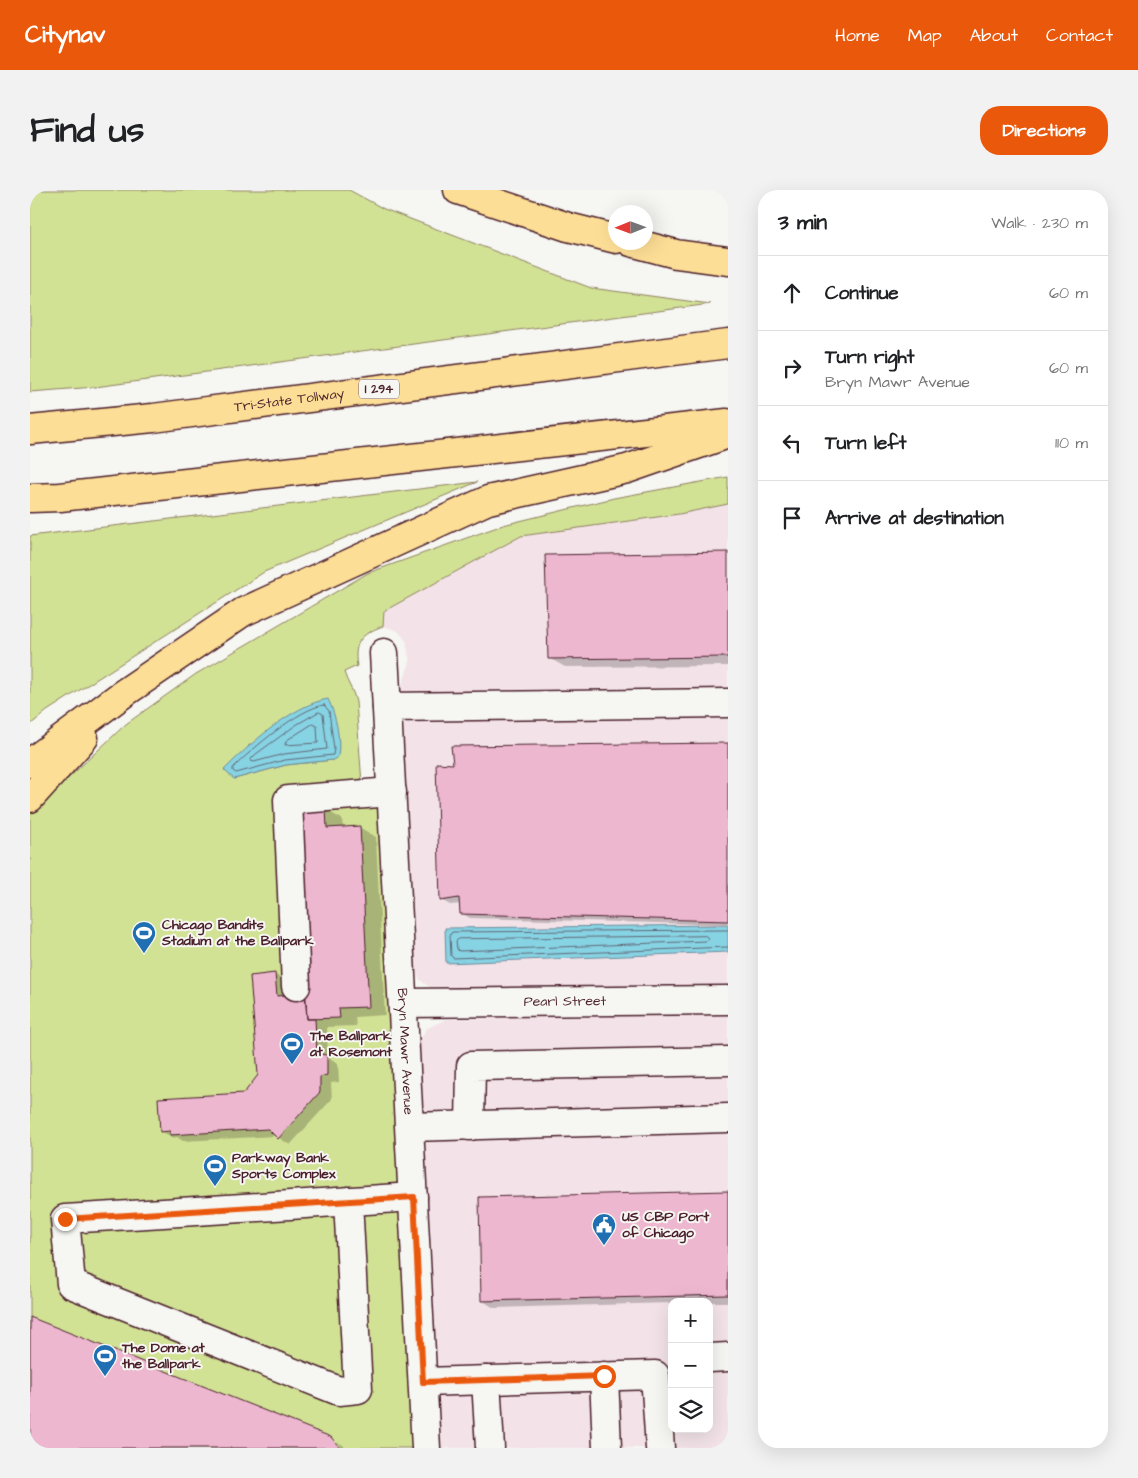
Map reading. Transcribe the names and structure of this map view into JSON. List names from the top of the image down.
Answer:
{
  "streets": {
    "highway": ["I 294", "Tri-State Tollway"],
    "street": ["Pearl Street", "Bryn Mawr Avenue"]
  },
  "crossings": [
    ["Pearl Street", "Bryn Mawr Avenue"]
  ],
  "places": {
    "sports": [
      "Chicago Bandits Stadium at the Ballpark",
      "The Ballpark at Rosemont",
      "Parkway Bank Sports Complex",
      "The Dome at the Ballpark"
    ],
    "public building": ["US CBP Port of Chicago"]
  },
  "north": "left",
  "page": {
    "header": "Citynav",
    "nav": [
      "Home",
      "Map",
      "About",
      "Contact"
    ],
    "title": "Find us",
    "buttons": "Directions",
    "heading": ["3 min", "Walk · 230 m"],
    "list": [
      ["Continue", "60 m"],
      ["Turn right", "Bryn Mawr Avenue", "60 m"],
      ["Turn left", "110 m"],
      "Arrive at destination"
    ],
    "map_buttons": ["+", "−"]
  }
}
